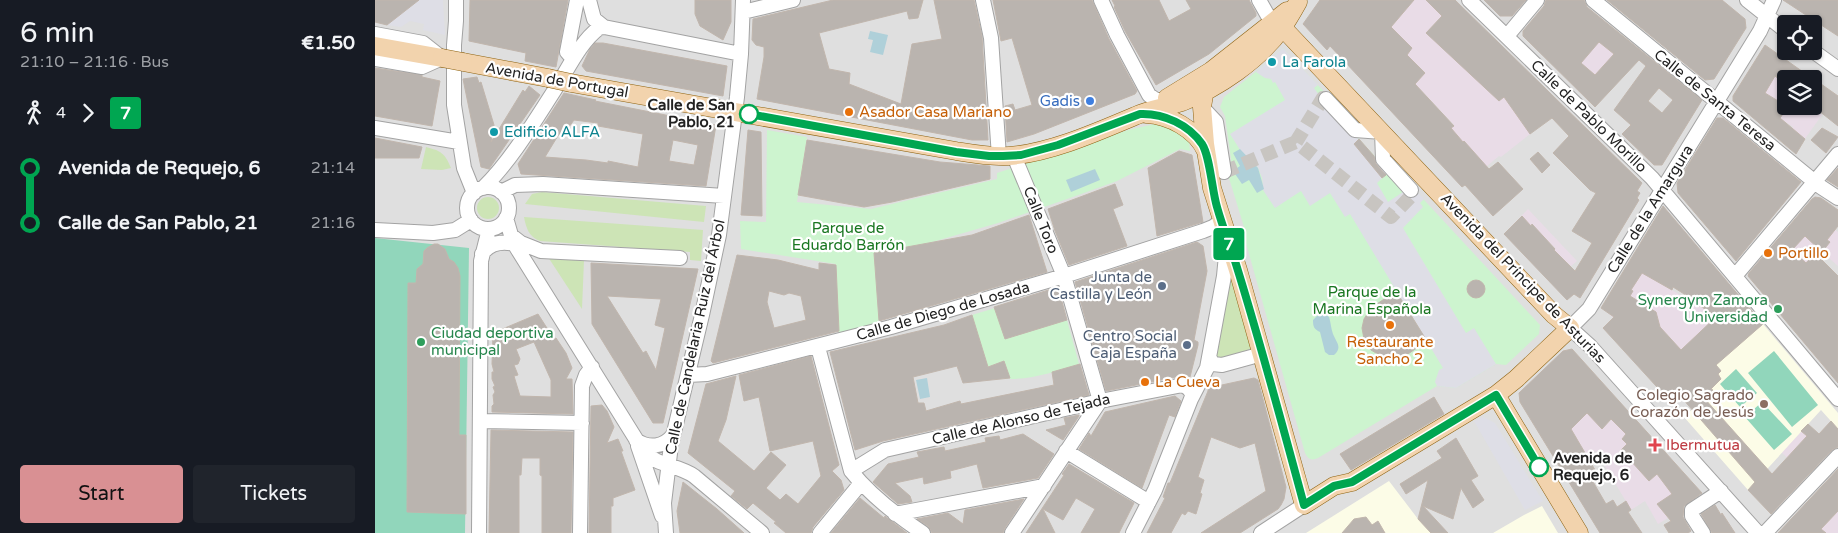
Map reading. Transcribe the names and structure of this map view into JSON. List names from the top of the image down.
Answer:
{
  "streets": {
    "main road": ["Avenida de Portugal", "Calle de la Amargura", "Avenida del Príncipe de Asturias"],
    "street": [
      "Calle de Santa Teresa",
      "Calle de Pablo Morillo",
      "Calle Toro",
      "Calle de Diego de Losada",
      "Calle de Candelaria Ruiz del Árbol",
      "Calle de Alonso de Tejada"
    ]
  },
  "crossings": [
    ["Avenida de Portugal", "Calle Toro"],
    ["Avenida de Portugal", "Avenida del Príncipe de Asturias"],
    ["Avenida de Portugal", "Calle de Candelaria Ruiz del Árbol"],
    ["Calle de Santa Teresa", "Calle de la Amargura"],
    ["Calle de Pablo Morillo", "Calle de la Amargura"],
    ["Calle de la Amargura", "Avenida del Príncipe de Asturias"],
    ["Calle Toro", "Calle de Diego de Losada"],
    ["Calle Toro", "Calle de Alonso de Tejada"],
    ["Calle de Diego de Losada", "Calle de Candelaria Ruiz del Árbol"]
  ],
  "parks": ["Parque de Eduardo Barrón", "Parque de la Marina Española"],
  "places": {
    "other": [
      "La Farola",
      "Gadis",
      "Asador Casa Mariano",
      "Calle de San Pablo, 21",
      "Edificio ALFA",
      "Portillo",
      "Junta de Castilla y León",
      "Synergym Zamora Universidad",
      "Restaurante Sancho 2",
      "Ciudad deportiva municipal",
      "Centro Social Caja España",
      "La Cueva",
      "Colegio Sagrado Corazón de Jesús",
      "Avenida de Requejo, 6"
    ],
    "health": ["Ibermutua"]
  },
  "lines": ["bus line 7"],
  "page": {
    "heading": ["6 min", "21:10 – 21:16 · Bus", "€1.50"],
    "on_map": "7",
    "legs": ["4", "7"],
    "list": [
      {
        "name": "Avenida de Requejo, 6",
        "value": "21:14"
      },
      {
        "name": "Calle de San Pablo, 21",
        "value": "21:16"
      }
    ],
    "buttons": ["Start", "Tickets"]
  }
}
